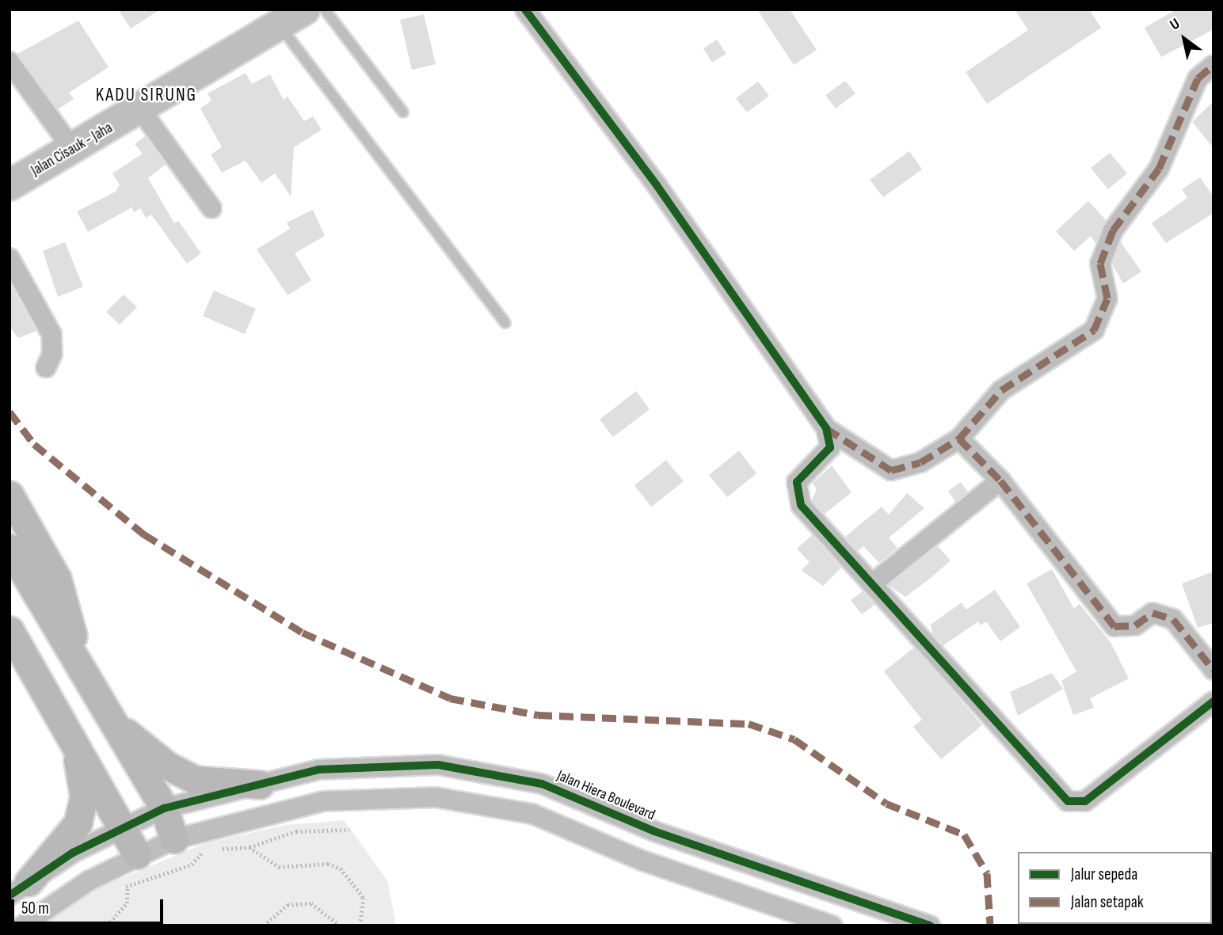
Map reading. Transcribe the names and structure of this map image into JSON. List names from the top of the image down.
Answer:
{
  "streets": {
    "main road": ["Jalan Cisauk - Jaha"],
    "street": ["Jalan Hiera Boulevard"]
  },
  "districts": ["KADU SIRUNG"],
  "legend": ["Jalur sepeda", "Jalan setapak"],
  "scale_bar": "50 m",
  "north": "top left"
}
